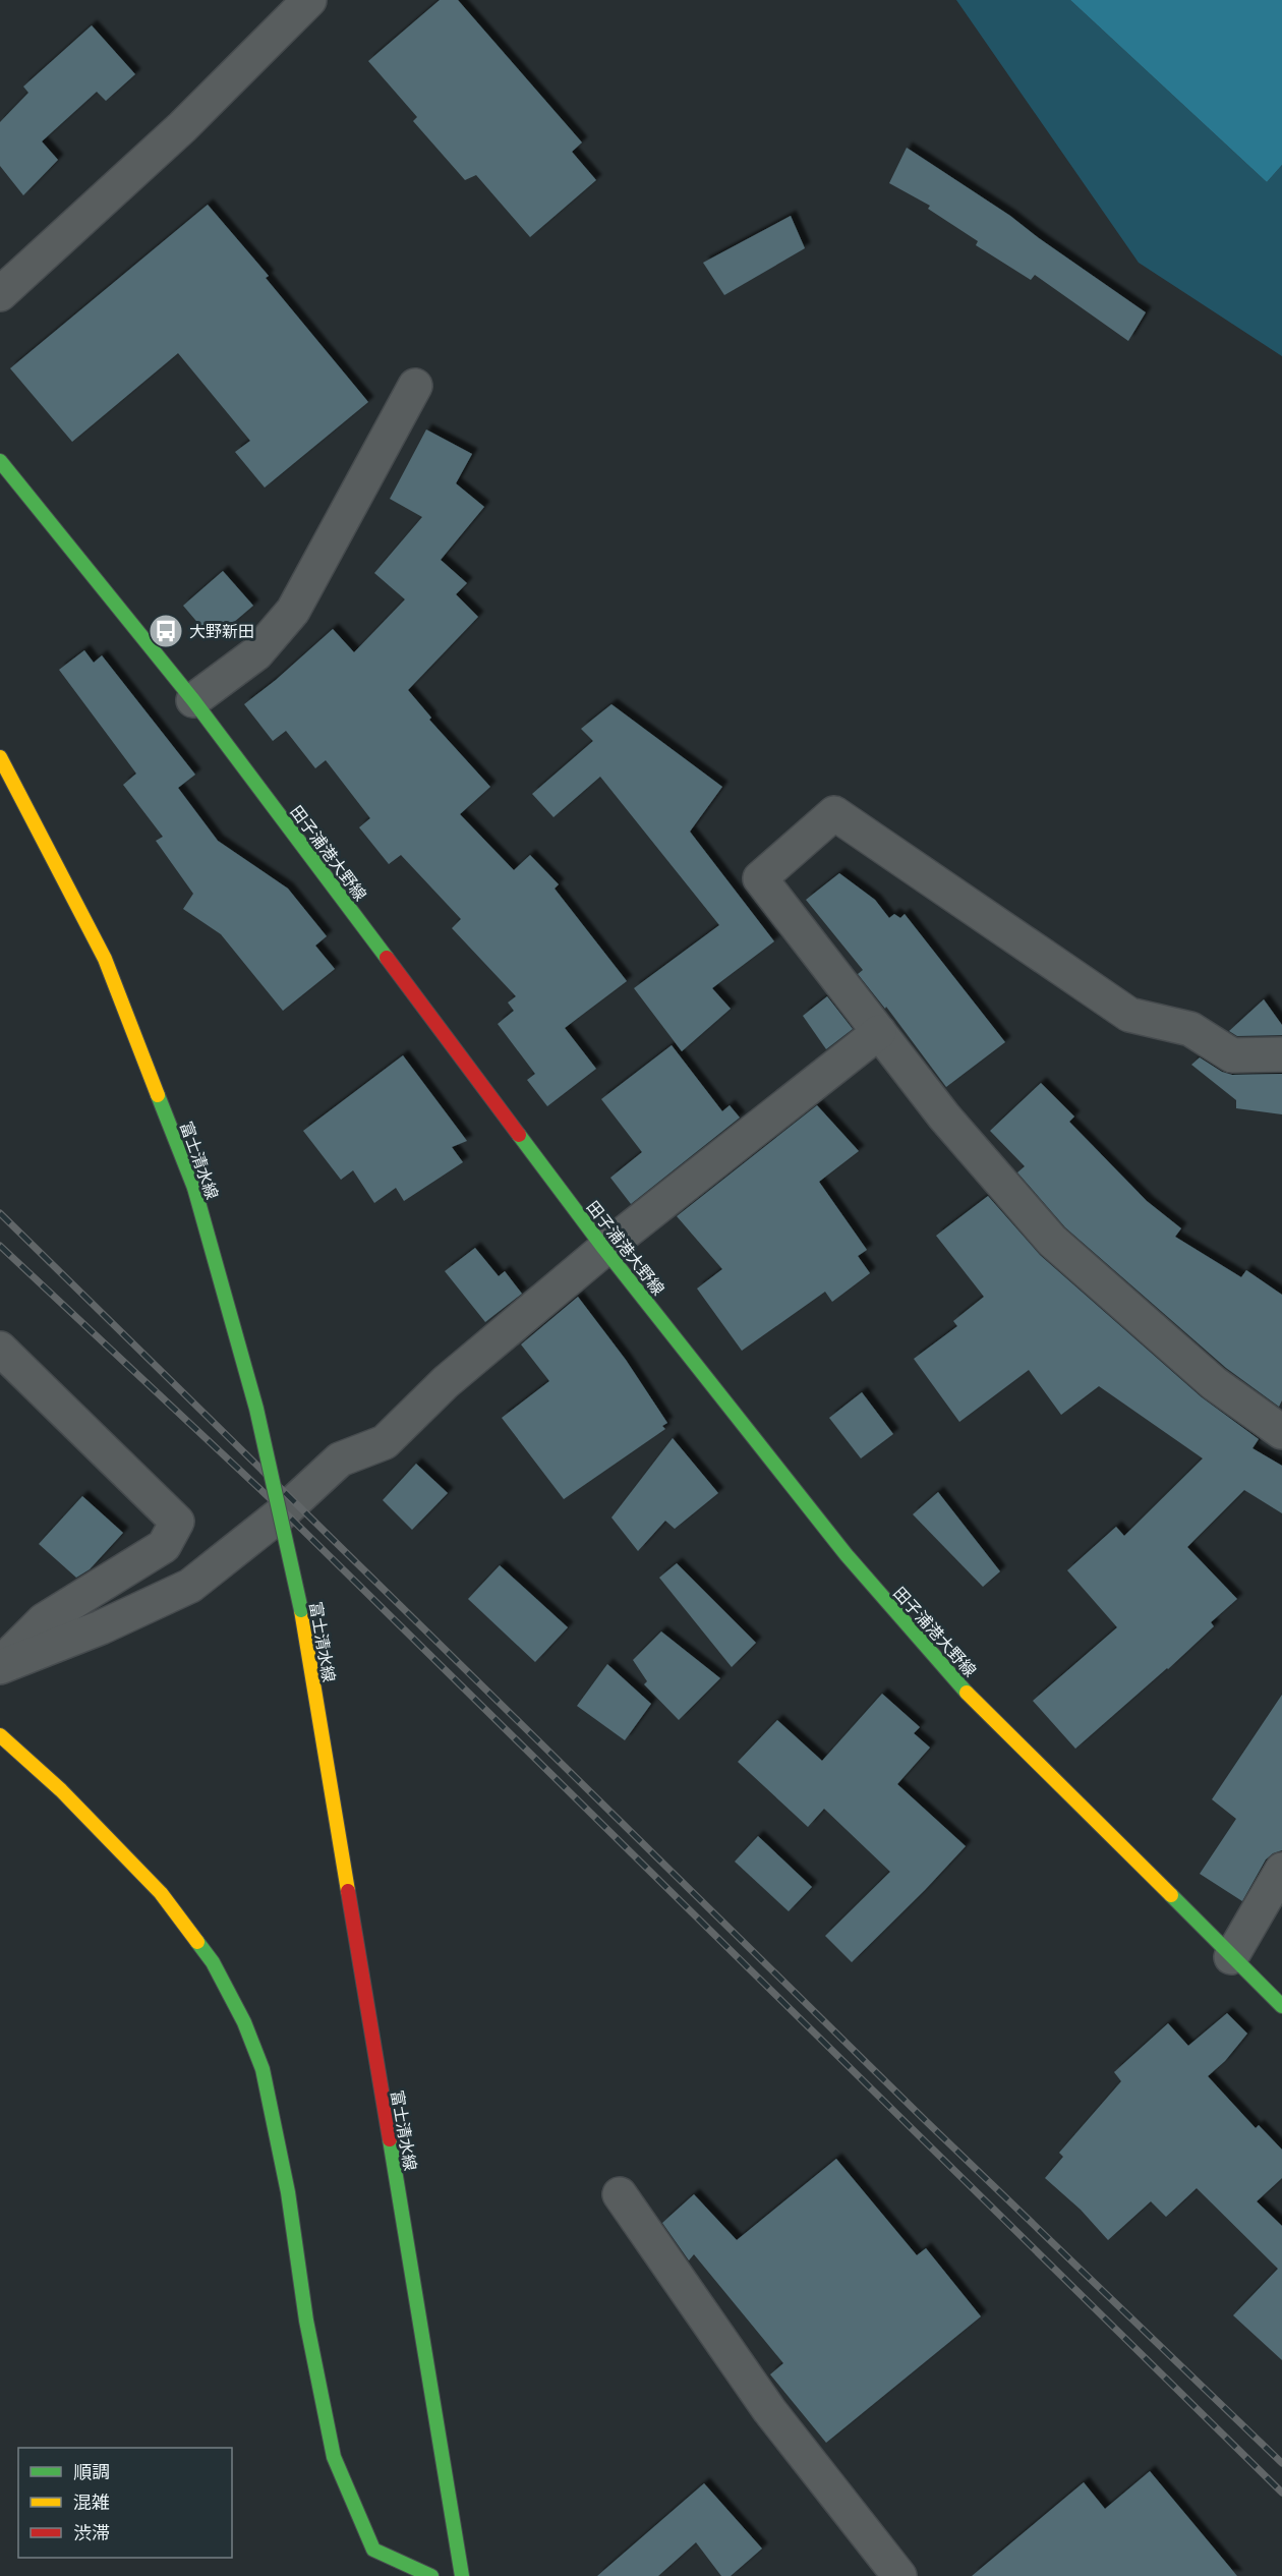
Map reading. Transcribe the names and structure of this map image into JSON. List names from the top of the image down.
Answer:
{
  "streets": {
    "main road": ["田子浦港大野線", "富士清水線"]
  },
  "places": {
    "bus stop": ["大野新田"]
  },
  "legend": ["順調", "混雑", "渋滞"]
}
